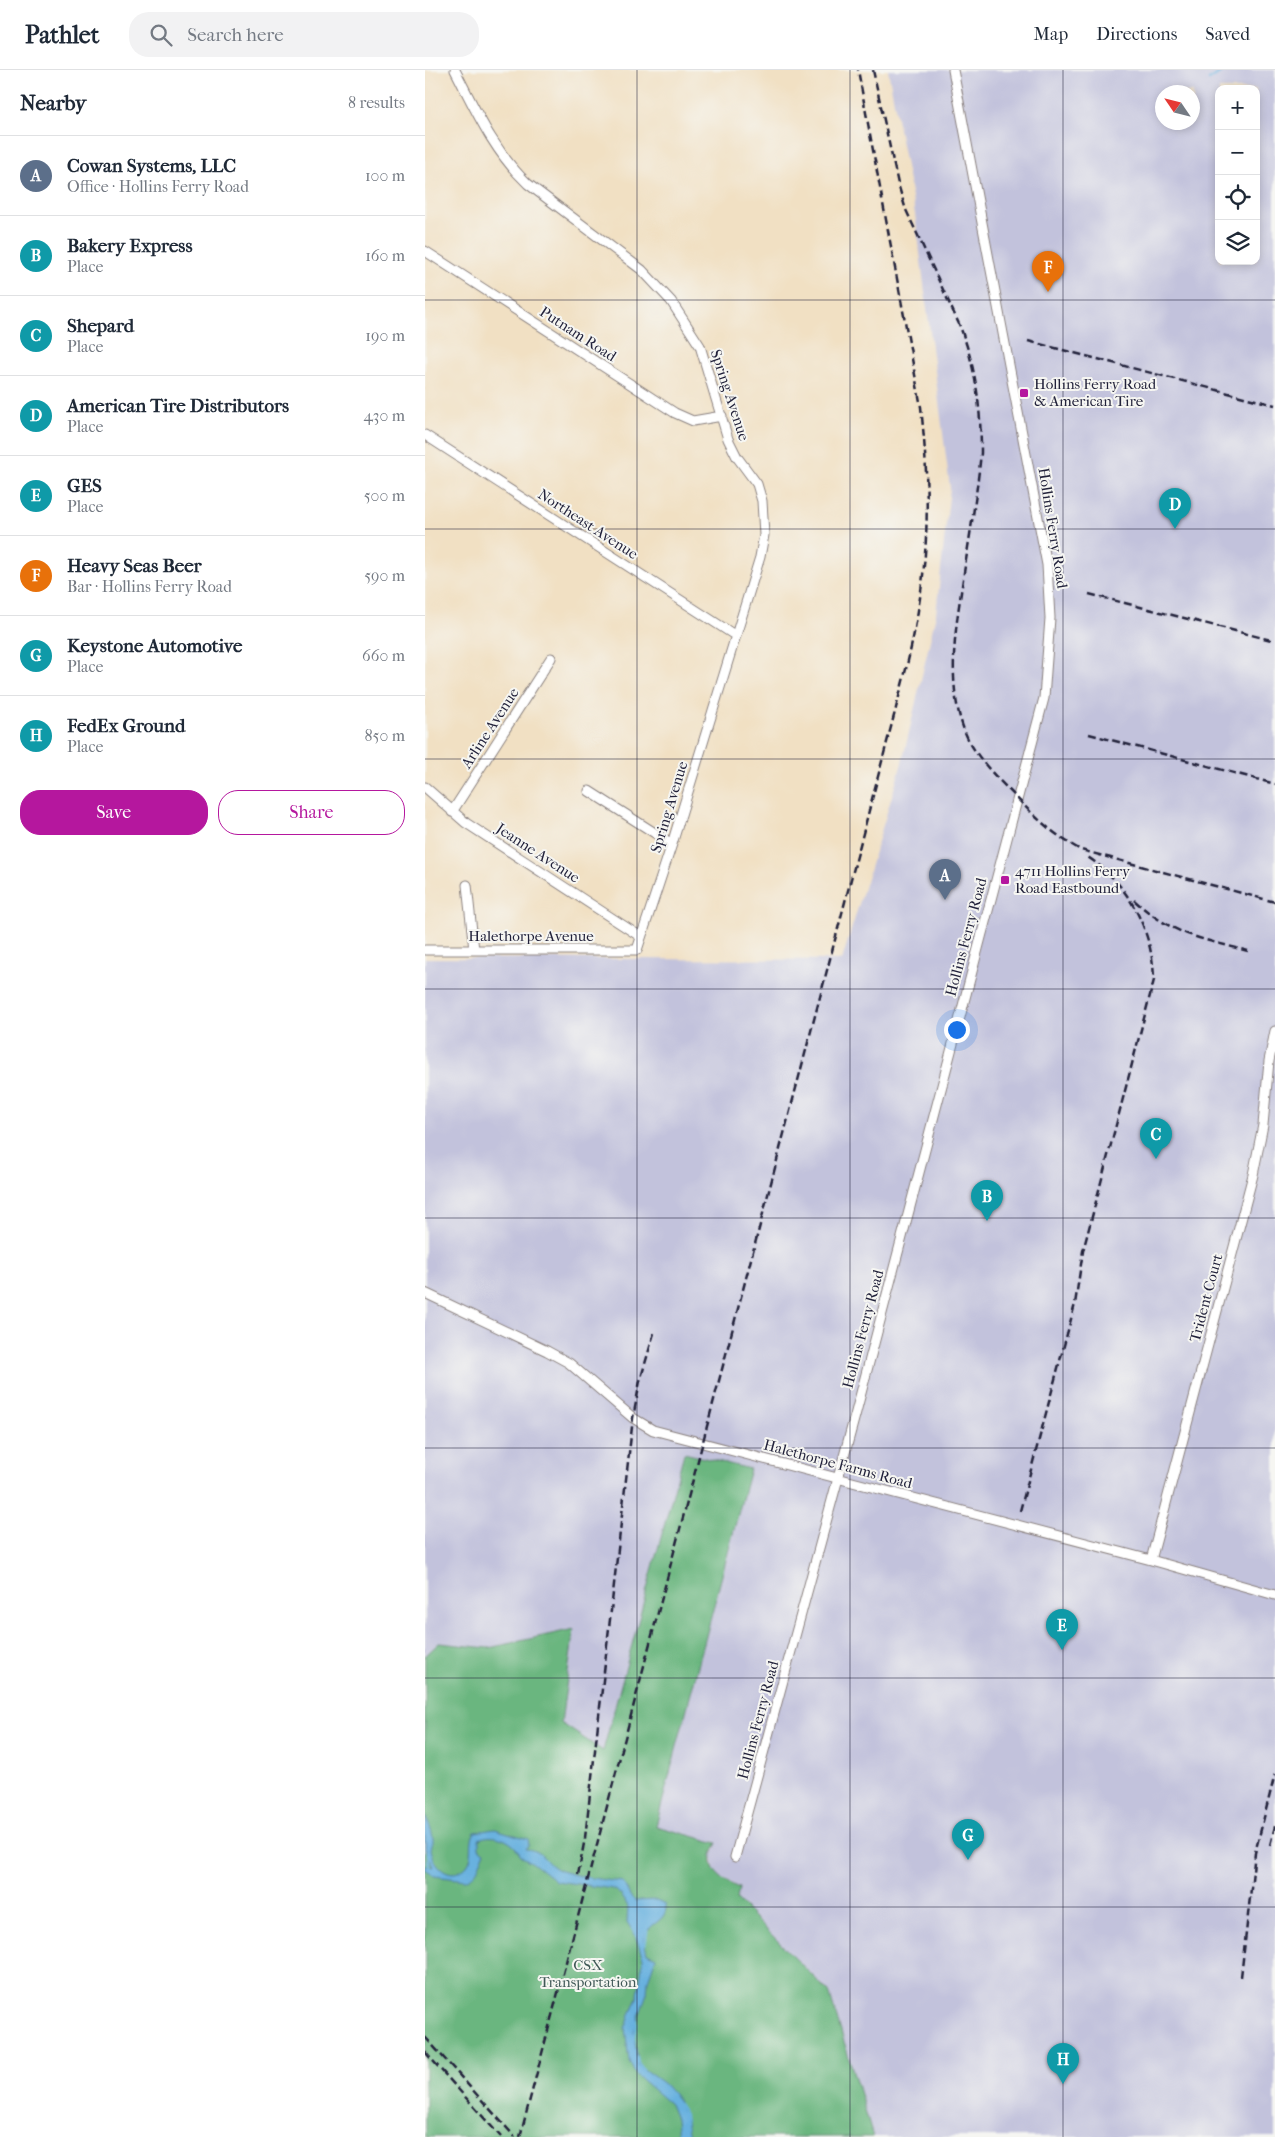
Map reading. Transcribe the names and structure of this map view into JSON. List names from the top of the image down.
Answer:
{
  "streets": {
    "street": [
      "Putnam Road",
      "Spring Avenue",
      "Northeast Avenue",
      "Hollins Ferry Road",
      "Arline Avenue",
      "Jeanne Avenue",
      "Halethorpe Avenue",
      "Trident Court",
      "Halethorpe Farms Road"
    ]
  },
  "crossings": [
    ["Putnam Road", "Spring Avenue"],
    ["Spring Avenue", "Northeast Avenue"],
    ["Spring Avenue", "Jeanne Avenue"],
    ["Spring Avenue", "Halethorpe Avenue"],
    ["Hollins Ferry Road", "Halethorpe Farms Road"],
    ["Arline Avenue", "Jeanne Avenue"],
    ["Trident Court", "Halethorpe Farms Road"]
  ],
  "parks": ["CSX Transportation"],
  "places": {
    "transit": ["Hollins Ferry Road & American Tire", "4711 Hollins Ferry Road Eastbound"]
  },
  "north": "top left",
  "page": {
    "header": "Pathlet",
    "search": "Search here",
    "nav": ["Map", "Directions", "Saved"],
    "heading": ["Nearby", "8 results"],
    "map_buttons": ["+", "−"],
    "list": [
      {
        "mark": "A",
        "name": "Cowan Systems, LLC",
        "note": "Office · Hollins Ferry Road",
        "value": "100 m"
      },
      {
        "mark": "B",
        "name": "Bakery Express",
        "note": "Place",
        "value": "160 m"
      },
      {
        "mark": "C",
        "name": "Shepard",
        "note": "Place",
        "value": "190 m"
      },
      {
        "mark": "D",
        "name": "American Tire Distributors",
        "note": "Place",
        "value": "430 m"
      },
      {
        "mark": "E",
        "name": "GES",
        "note": "Place",
        "value": "500 m"
      },
      {
        "mark": "F",
        "name": "Heavy Seas Beer",
        "note": "Bar · Hollins Ferry Road",
        "value": "590 m"
      },
      {
        "mark": "G",
        "name": "Keystone Automotive",
        "note": "Place",
        "value": "660 m"
      },
      {
        "mark": "H",
        "name": "FedEx Ground",
        "note": "Place",
        "value": "850 m"
      }
    ],
    "pins": [
      "F",
      "D",
      "A",
      "C",
      "B",
      "E",
      "G",
      "H"
    ],
    "buttons": ["Save", "Share"]
  }
}
